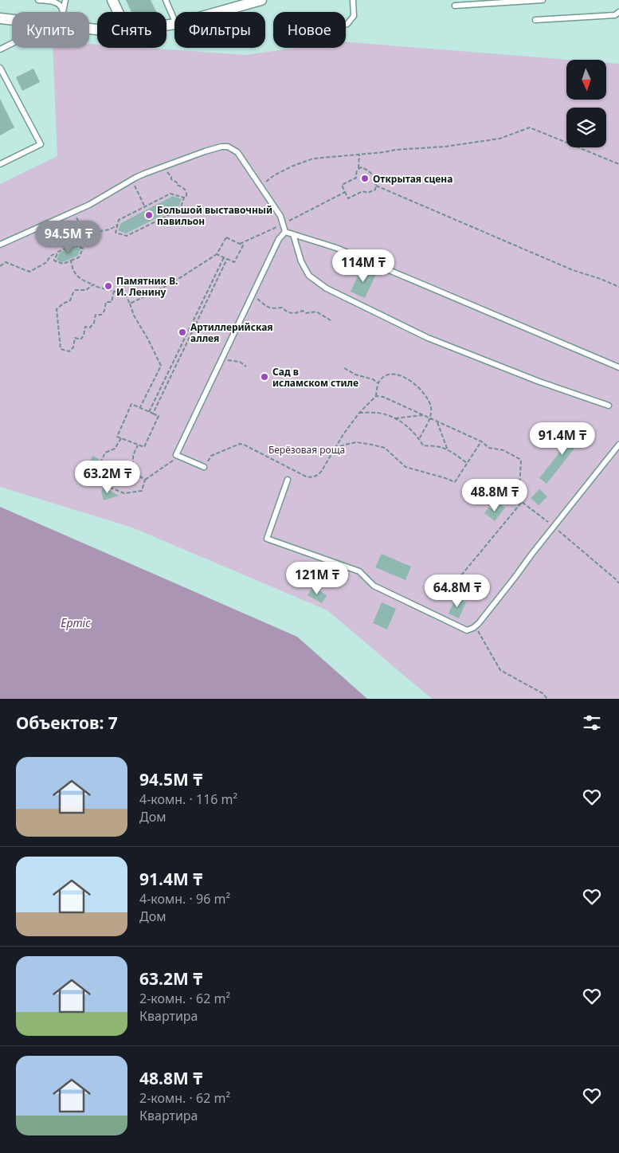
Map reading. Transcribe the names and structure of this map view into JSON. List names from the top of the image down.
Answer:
{
  "water": ["Ертіс"],
  "parks": ["Берёзовая роща"],
  "places": [
    "Открытая сцена",
    "Большой выставочный павильон",
    "Памятник В. И. Ленину",
    "Артиллерийская аллея",
    "Сад в исламском стиле"
  ],
  "north": "bottom",
  "page": {
    "chip": [
      "Купить",
      "Снять",
      "Фильтры",
      "Новое"
    ],
    "price": [
      "94.5M ₸",
      "114M ₸",
      "91.4M ₸",
      "63.2M ₸",
      "48.8M ₸",
      "121M ₸",
      "64.8M ₸"
    ],
    "heading": "Объектов: 7",
    "list": [
      {
        "name": "94.5M ₸",
        "note": "4-комн. · 116 m² · Дом"
      },
      {
        "name": "91.4M ₸",
        "note": "4-комн. · 96 m² · Дом"
      },
      {
        "name": "63.2M ₸",
        "note": "2-комн. · 62 m² · Квартира"
      },
      {
        "name": "48.8M ₸",
        "note": "2-комн. · 62 m² · Квартира"
      }
    ]
  }
}
